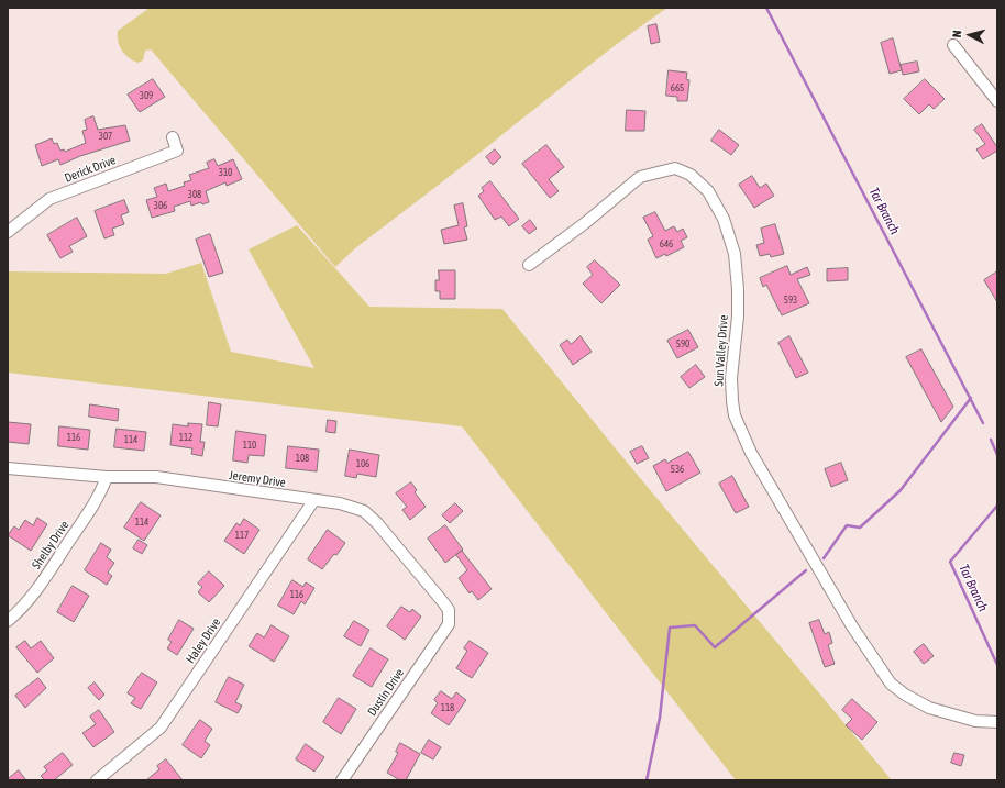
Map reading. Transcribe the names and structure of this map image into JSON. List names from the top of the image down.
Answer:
{
  "streets": {
    "street": [
      "Derick Drive",
      "Sun Valley Drive",
      "Jeremy Drive",
      "Shelby Drive",
      "Haley Drive",
      "Dustin Drive"
    ]
  },
  "crossings": [
    ["Jeremy Drive", "Shelby Drive"],
    ["Jeremy Drive", "Haley Drive"],
    ["Jeremy Drive", "Dustin Drive"]
  ],
  "water": ["Tar Branch"],
  "house_numbers": [
    "665",
    "309",
    "307",
    "310",
    "308",
    "306",
    "646",
    "593",
    "590",
    "116",
    "112",
    "114",
    "110",
    "108",
    "106",
    "536",
    "114",
    "117",
    "116",
    "118"
  ],
  "north": "left"
}
